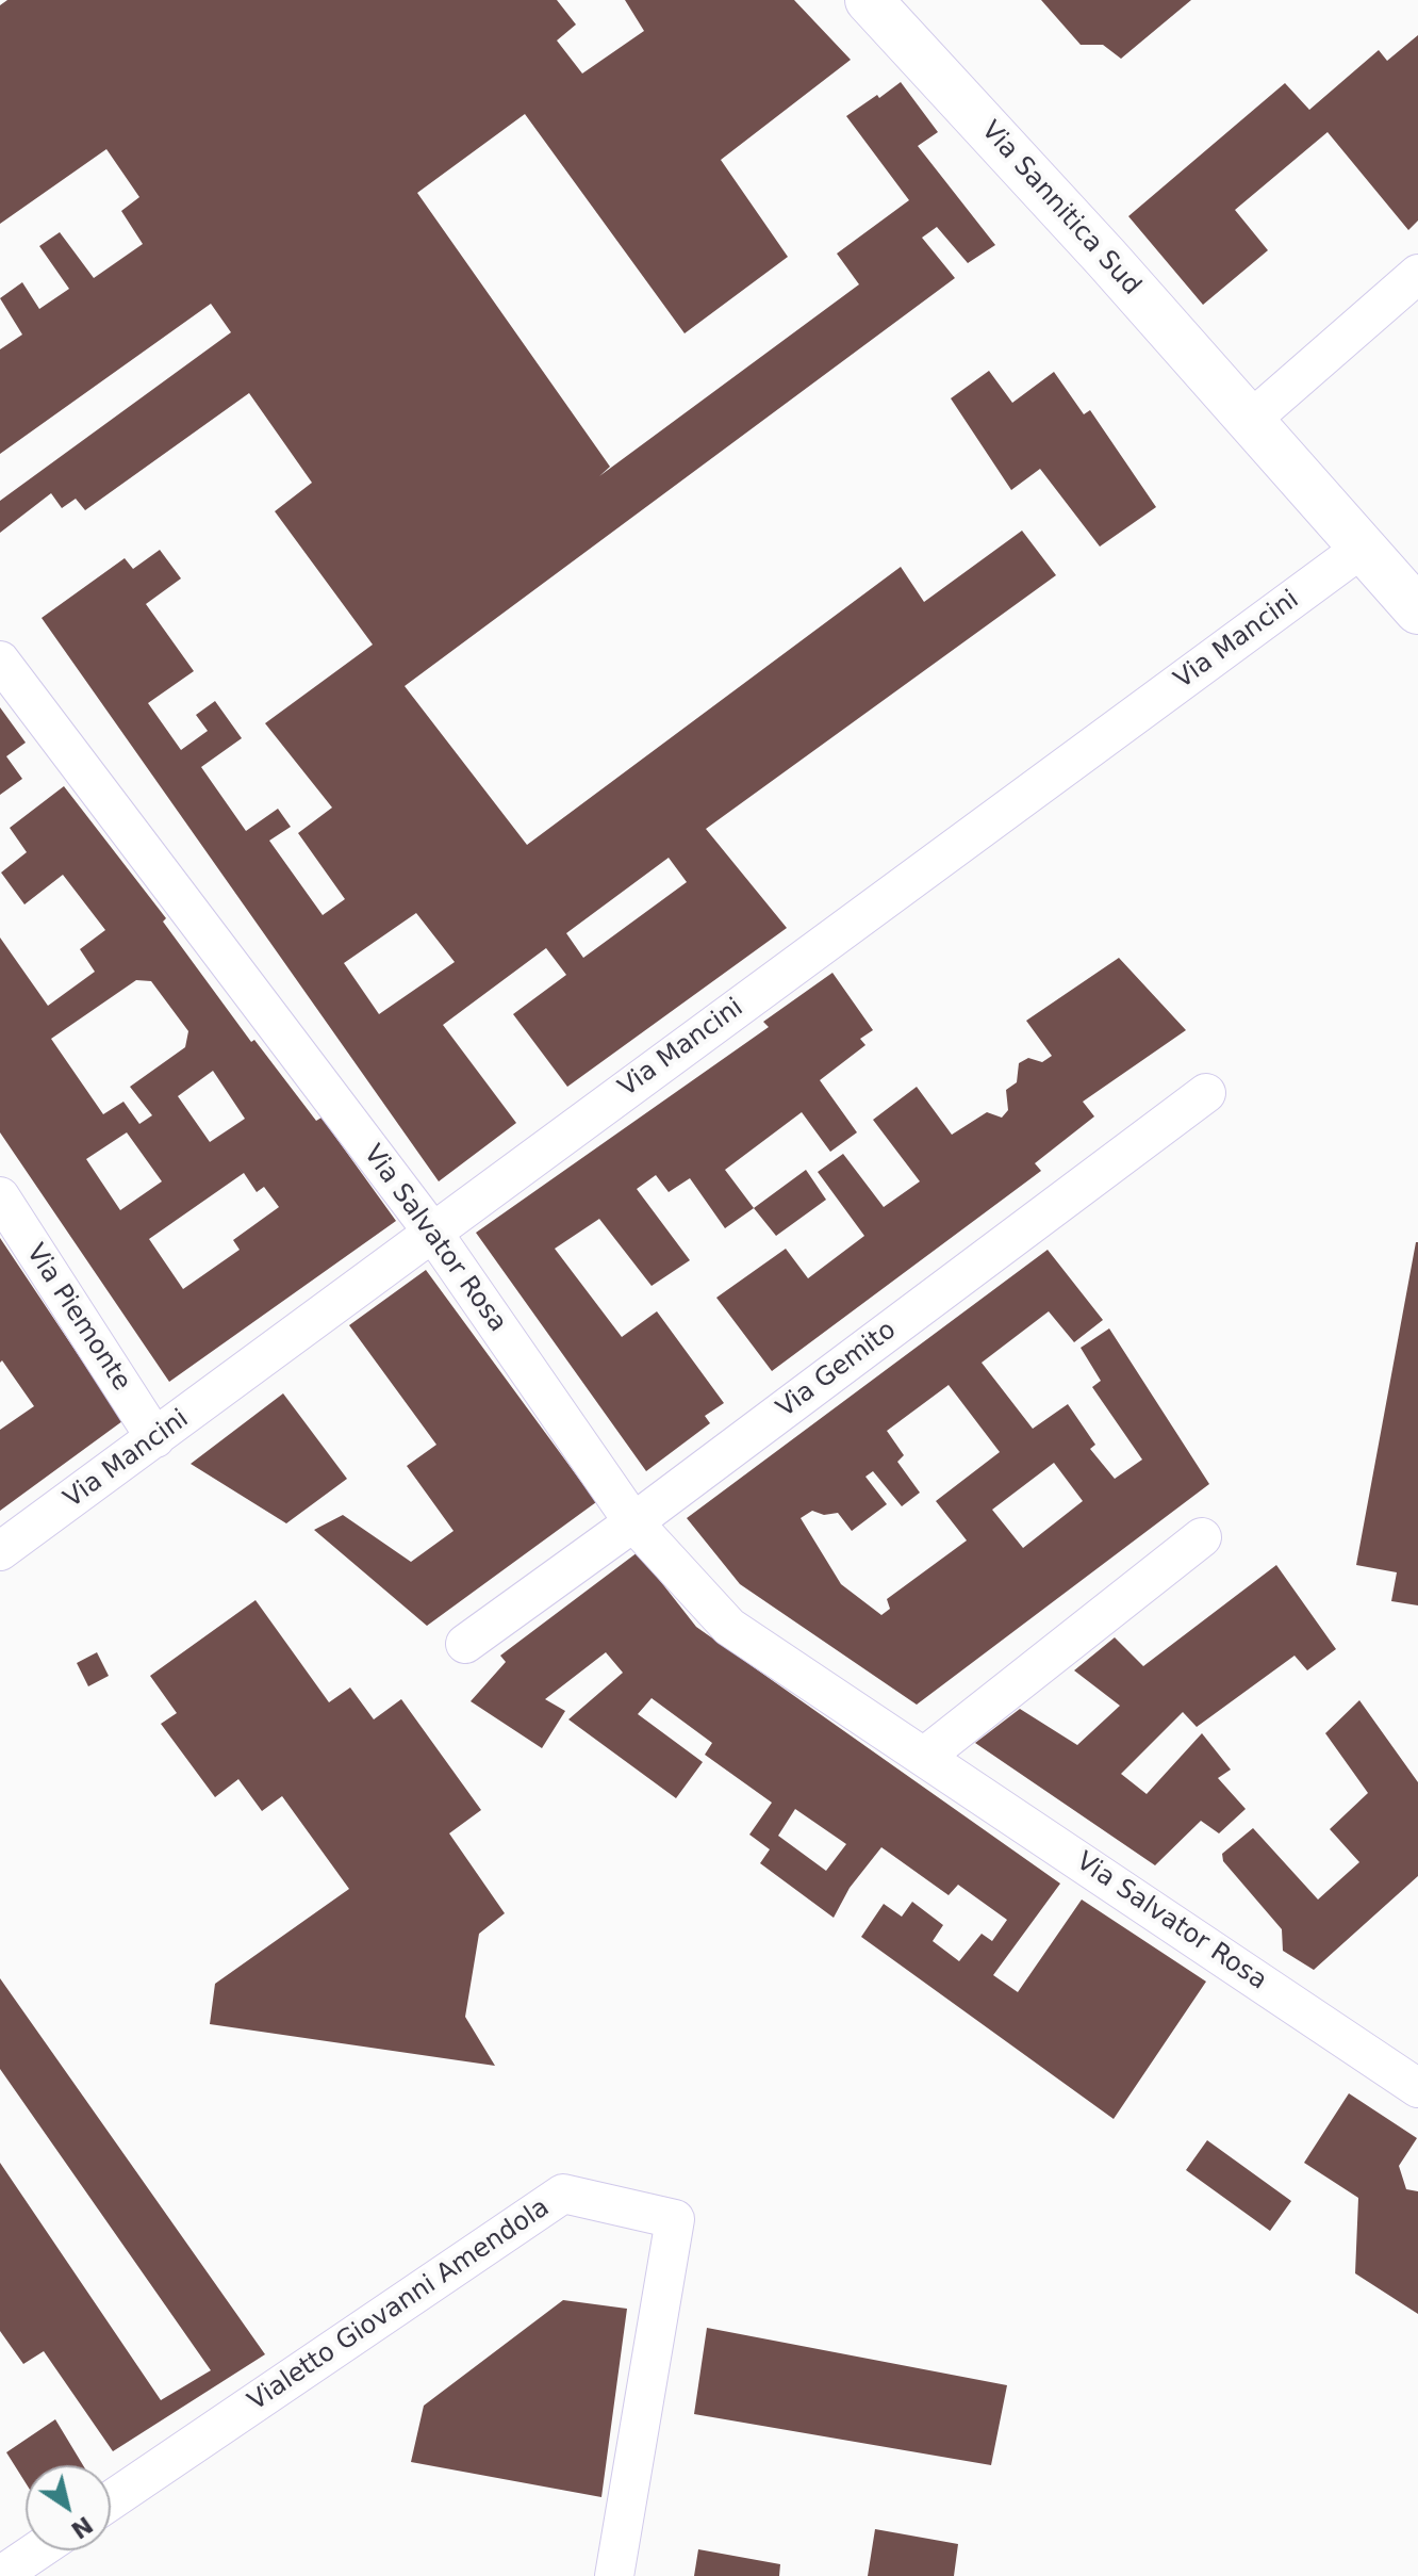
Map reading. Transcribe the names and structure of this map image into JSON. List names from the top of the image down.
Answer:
{
  "streets": {
    "main road": ["Via Sannitica Sud"],
    "street": [
      "Via Mancini",
      "Via Salvator Rosa",
      "Via Piemonte",
      "Via Gemito",
      "Vialetto Giovanni Amendola"
    ]
  },
  "crossings": [
    ["Via Sannitica Sud", "Via Mancini"],
    ["Via Mancini", "Via Salvator Rosa"],
    ["Via Mancini", "Via Piemonte"],
    ["Via Salvator Rosa", "Via Gemito"]
  ],
  "north": "bottom right"
}
